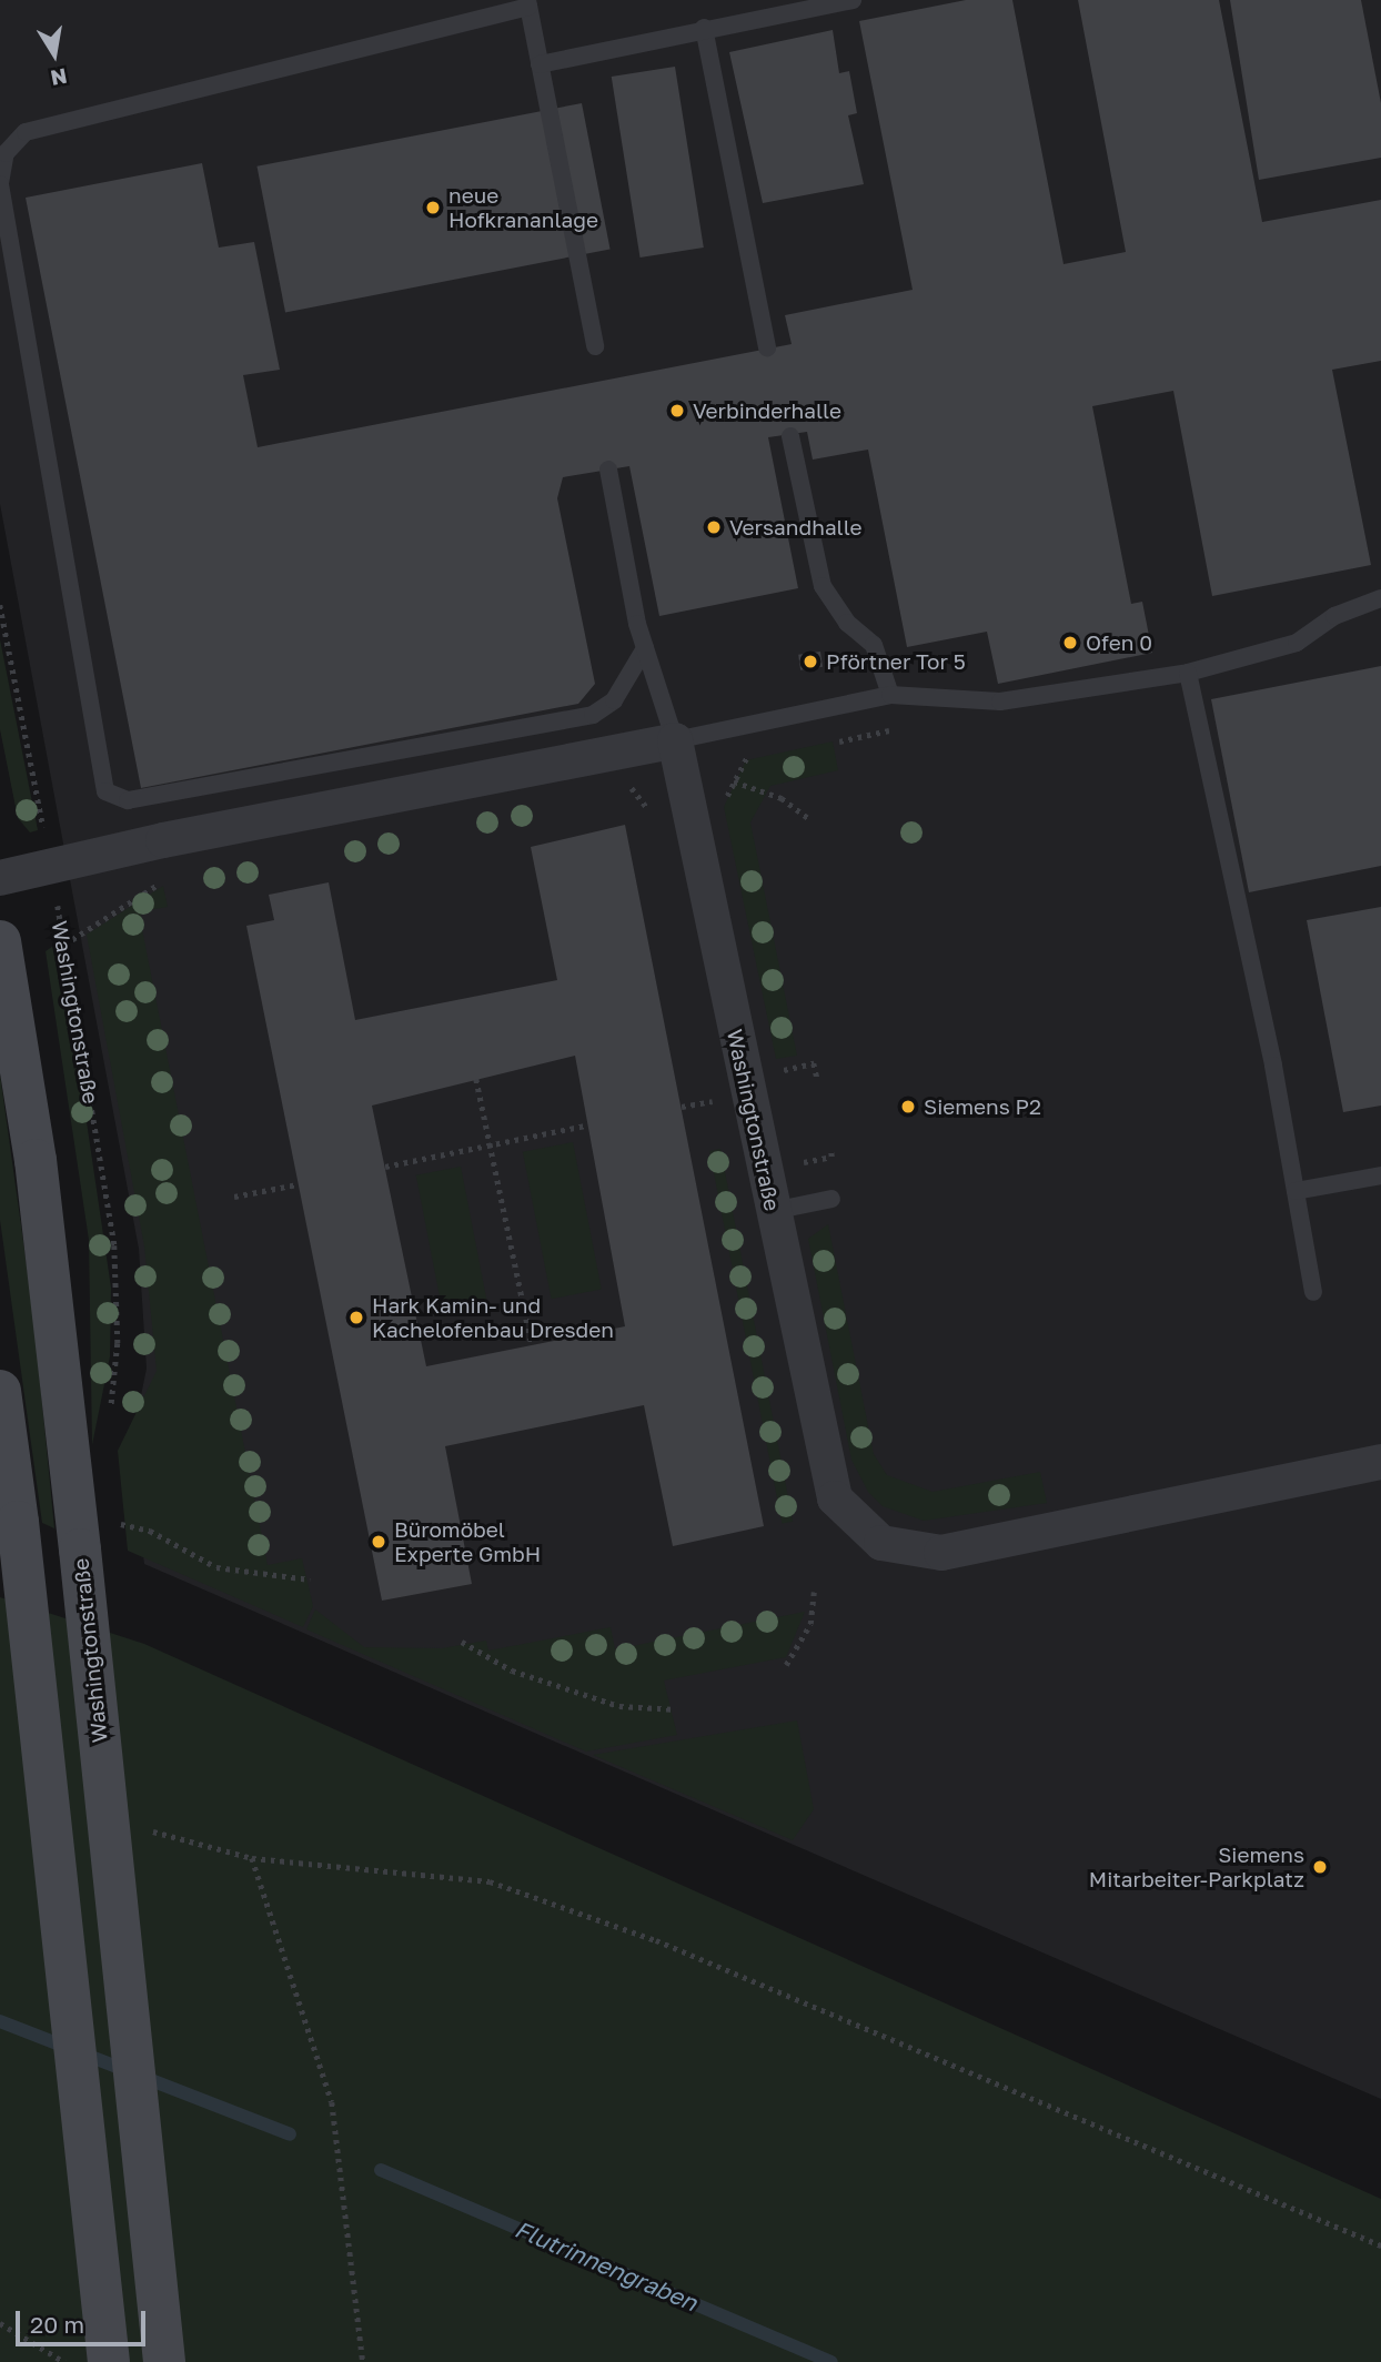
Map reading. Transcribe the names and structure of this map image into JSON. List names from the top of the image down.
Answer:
{
  "streets": {
    "main road": ["Washingtonstraße"]
  },
  "water": ["Flutrinnengraben"],
  "places": [
    "neue Hofkrananlage",
    "Verbinderhalle",
    "Versandhalle",
    "Ofen 0",
    "Pförtner Tor 5",
    "Siemens P2",
    "Hark Kamin- und Kachelofenbau Dresden",
    "Büromöbel Experte GmbH",
    "Siemens Mitarbeiter-Parkplatz"
  ],
  "scale_bar": "20 m",
  "north": "bottom"
}
